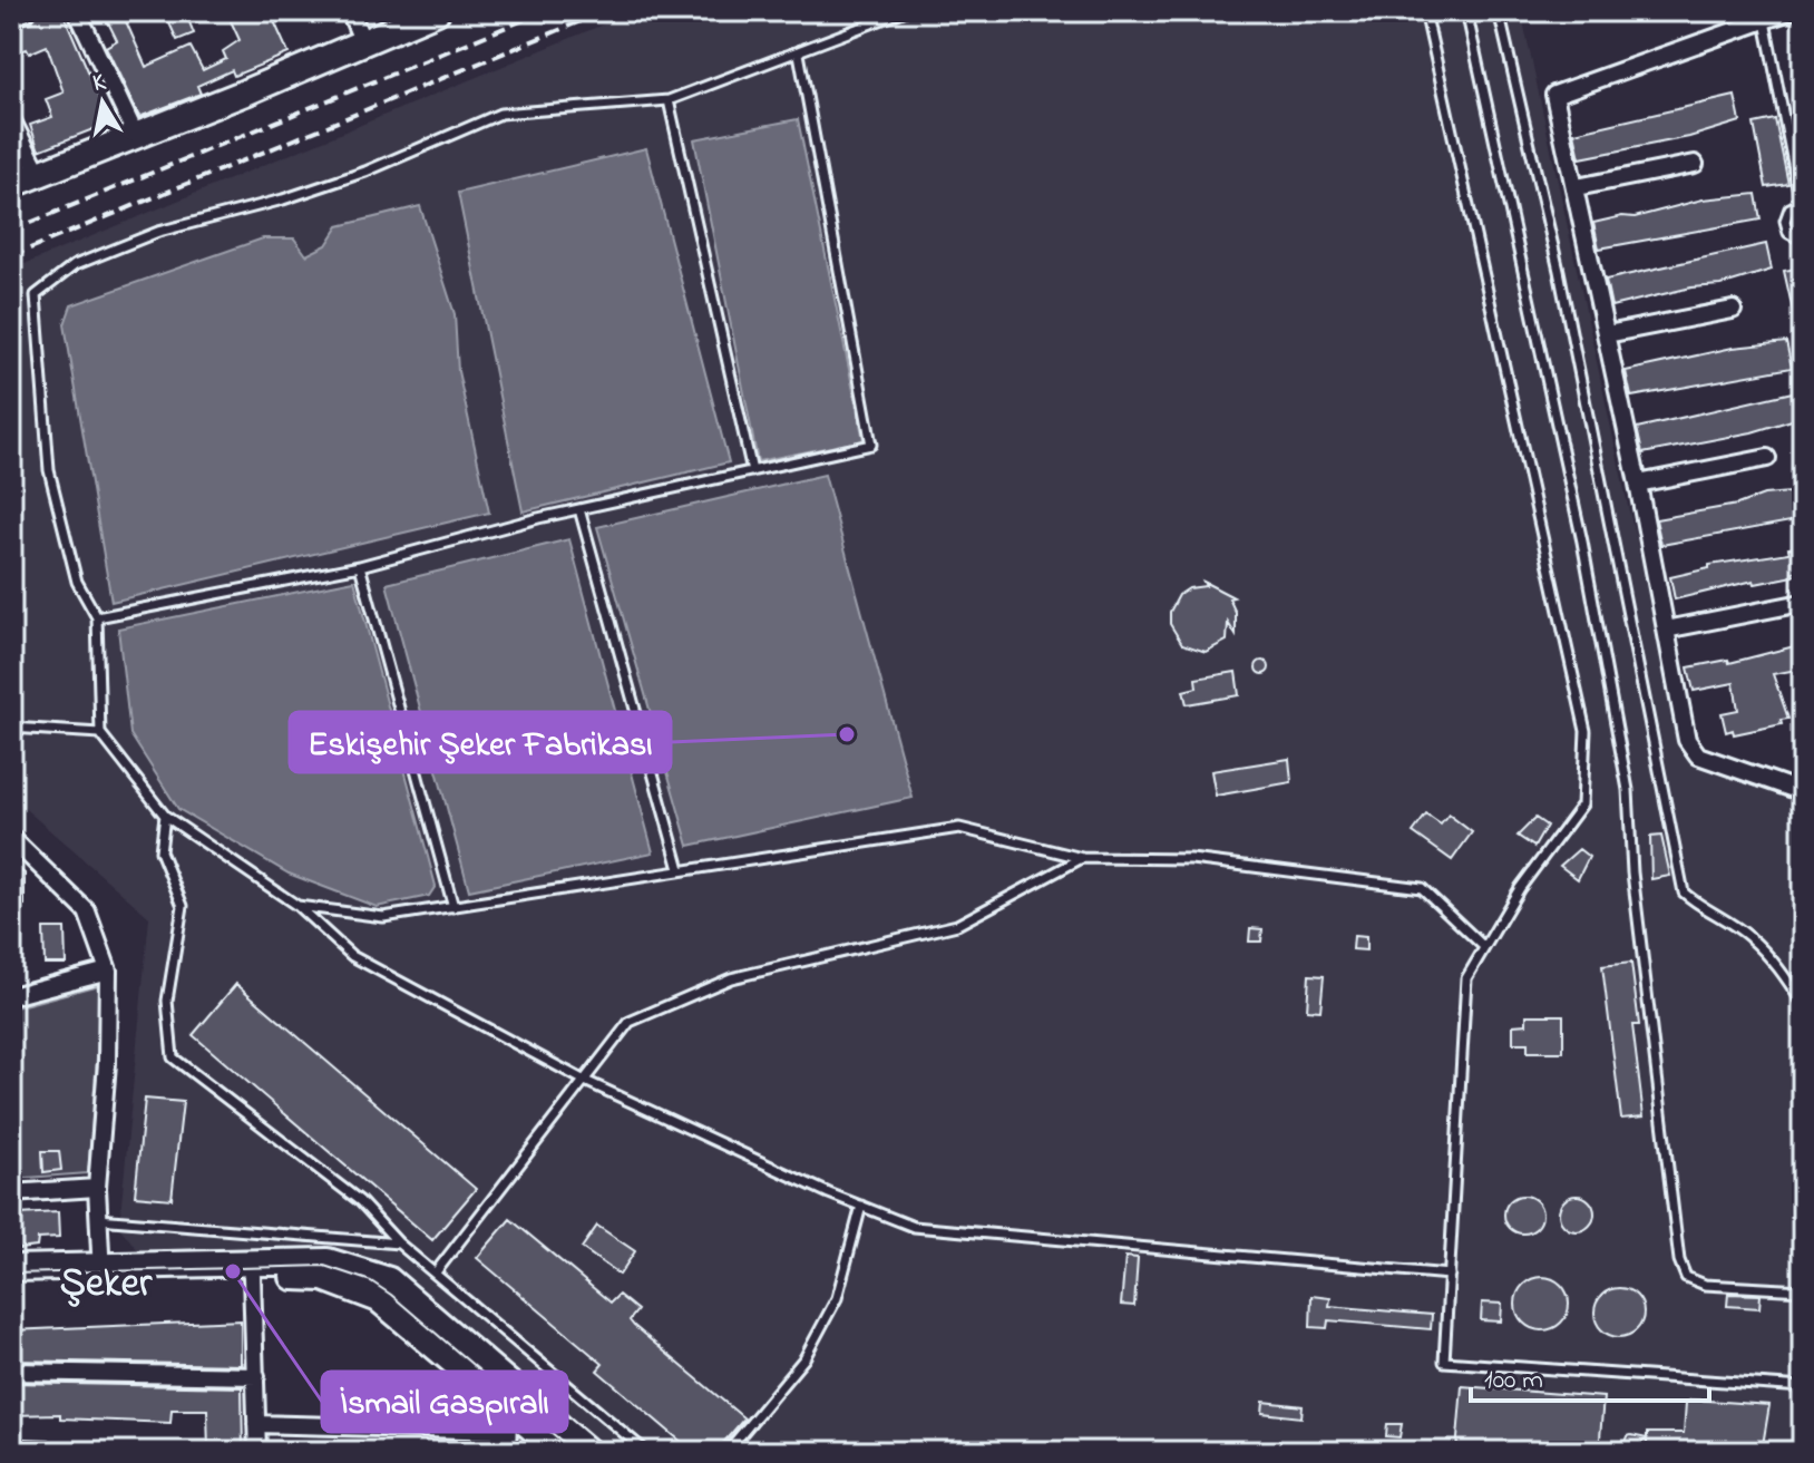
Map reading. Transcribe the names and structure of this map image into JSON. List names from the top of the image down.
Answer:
{
  "districts": ["Şeker"],
  "places": ["Eskişehir Şeker Fabrikası", "İsmail Gaspıralı"],
  "scale_bar": "100 m",
  "north": "top"
}
